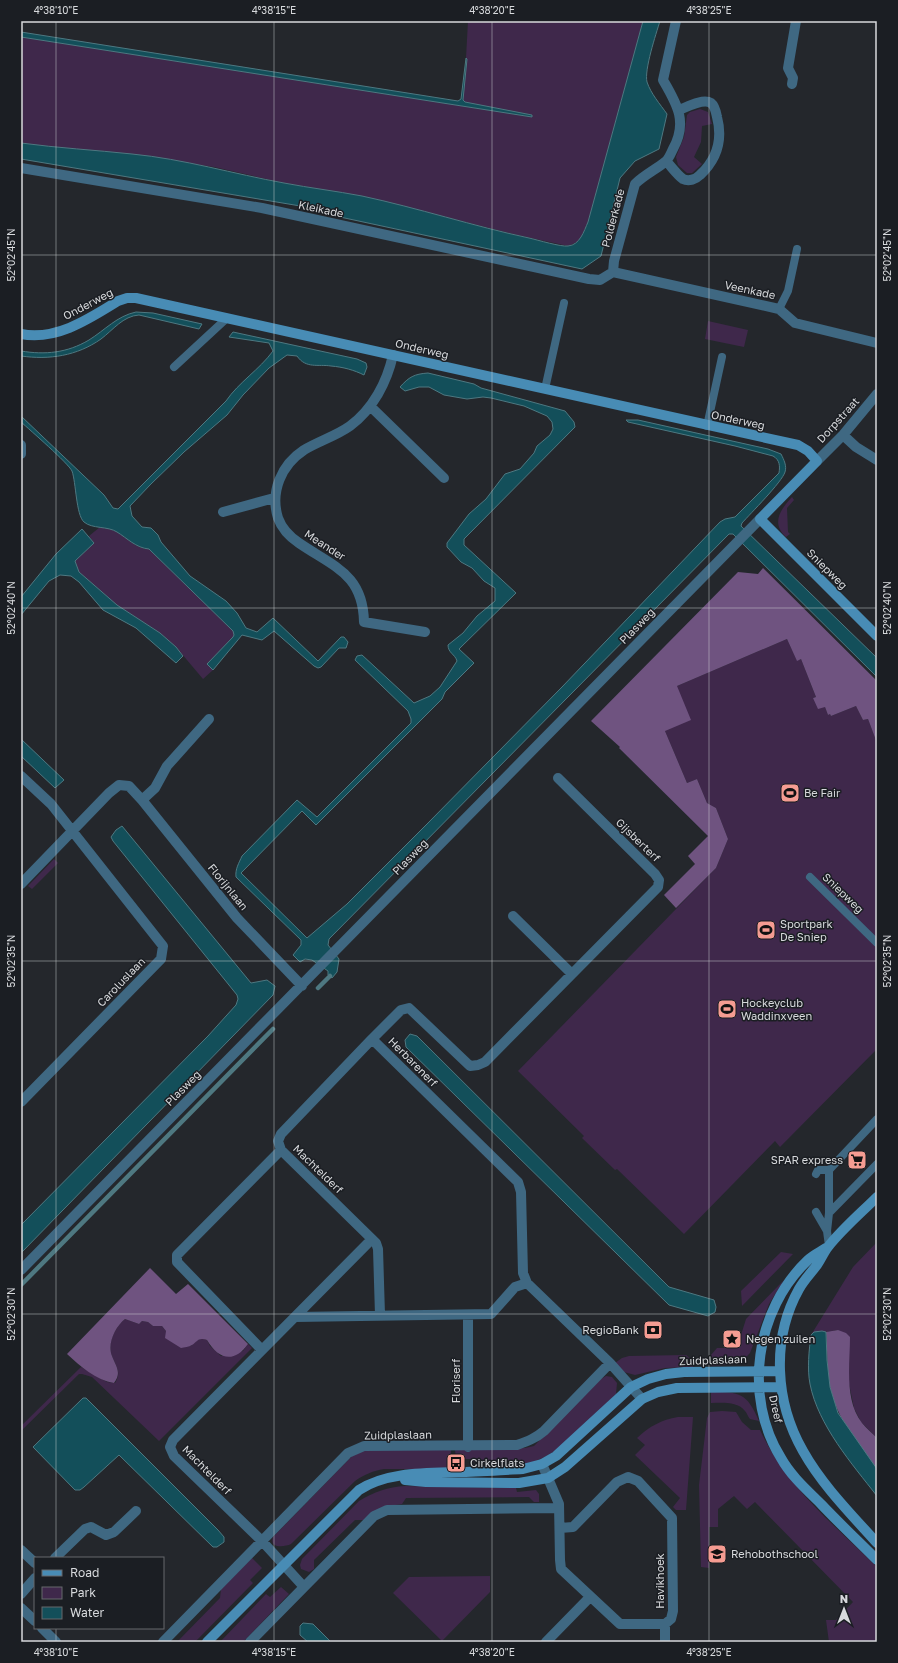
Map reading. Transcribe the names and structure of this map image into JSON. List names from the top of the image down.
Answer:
{
  "streets": {
    "street": [
      "Kleikade",
      "Polderkade",
      "Veenkade",
      "Onderweg",
      "Dorpstraat",
      "Meander",
      "Sniepweg",
      "Plasweg",
      "Gijsberterf",
      "Florijnlaan",
      "Caroluslaan",
      "Herbarenerf",
      "Machtelderf",
      "Zuidplaslaan",
      "Floriserf",
      "Dreef",
      "Havikhoek"
    ]
  },
  "crossings": [
    ["Kleikade", "Polderkade"],
    ["Kleikade", "Veenkade"],
    ["Polderkade", "Veenkade"],
    ["Onderweg", "Dorpstraat"],
    ["Onderweg", "Plasweg"],
    ["Dorpstraat", "Plasweg"],
    ["Sniepweg", "Plasweg"],
    ["Plasweg", "Florijnlaan"],
    ["Gijsberterf", "Herbarenerf"],
    ["Florijnlaan", "Caroluslaan"],
    ["Herbarenerf", "Machtelderf"],
    ["Machtelderf", "Zuidplaslaan"],
    ["Zuidplaslaan", "Floriserf"],
    ["Zuidplaslaan", "Dreef"],
    ["Zuidplaslaan", "Havikhoek"]
  ],
  "places": {
    "sports": ["Be Fair", "Sportpark De Sniep", "Hockeyclub Waddinxveen"],
    "supermarket": ["SPAR express"],
    "bank": ["RegioBank"],
    "place": ["Negen zuilen"],
    "bus stop": ["Cirkelflats"],
    "school or university": ["Rehobothschool"]
  },
  "legend": ["Road", "Park", "Water"],
  "north": "top",
  "coordinates": [
    "4°38'10\"E",
    "4°38'15\"E",
    "4°38'20\"E",
    "4°38'25\"E",
    "52°02'45\"N",
    "52°02'40\"N",
    "52°02'35\"N",
    "52°02'30\"N"
  ]
}
